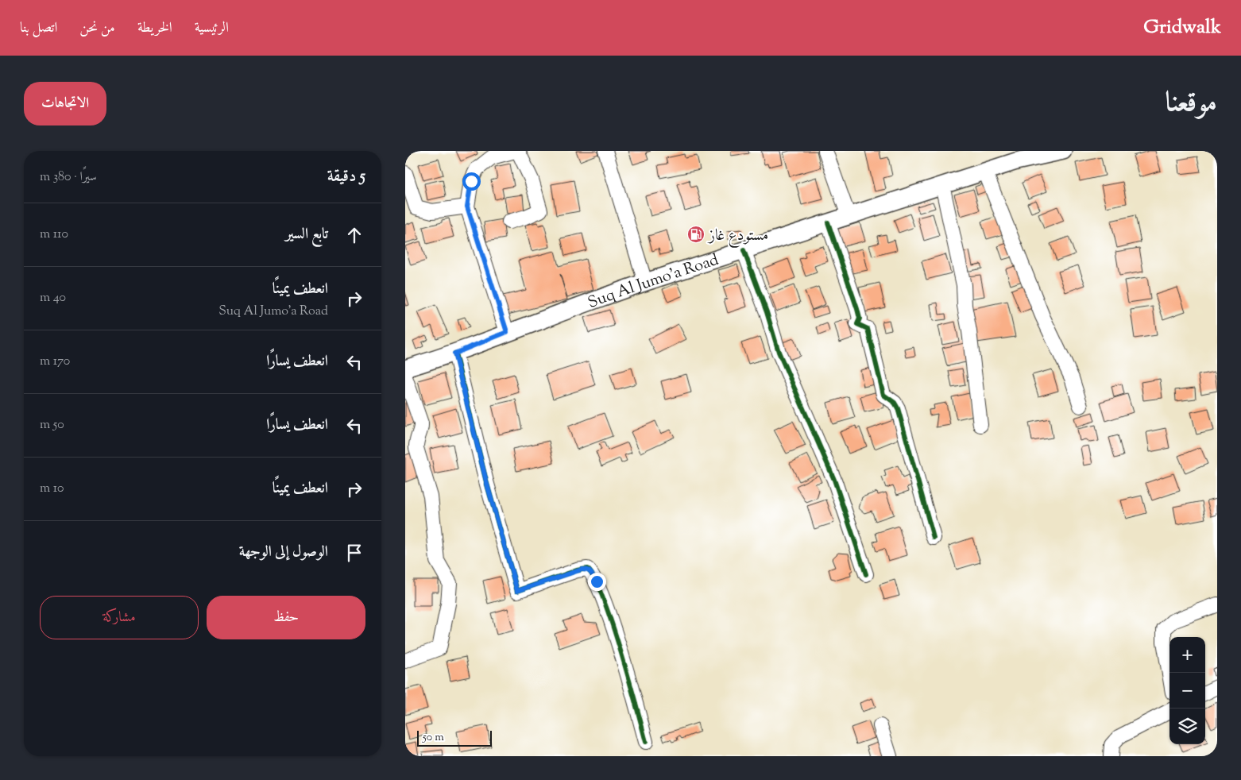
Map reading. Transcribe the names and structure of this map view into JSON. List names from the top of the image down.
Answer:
{
  "streets": {
    "main road": ["Suq Al Jumo’a Road"]
  },
  "places": {
    "fuel station": ["مستودع غاز"]
  },
  "scale_bar": "50 m",
  "page": {
    "header": "Gridwalk",
    "nav": [
      "الرئيسية",
      "الخريطة",
      "من نحن",
      "اتصل بنا"
    ],
    "title": "موقعنا",
    "buttons": [
      "الاتجاهات",
      ["حفظ", "مشاركة"]
    ],
    "heading": ["5 دقيقة", "سيرًا · 380 m"],
    "list": [
      ["تابع السير", "110 m"],
      ["انعطف يمينًا", "Suq Al Jumo’a Road", "40 m"],
      ["انعطف يسارًا", "170 m"],
      ["انعطف يسارًا", "50 m"],
      ["انعطف يمينًا", "10 m"],
      "الوصول إلى الوجهة"
    ],
    "map_buttons": ["+", "−"],
    "scale": "50 m"
  }
}
